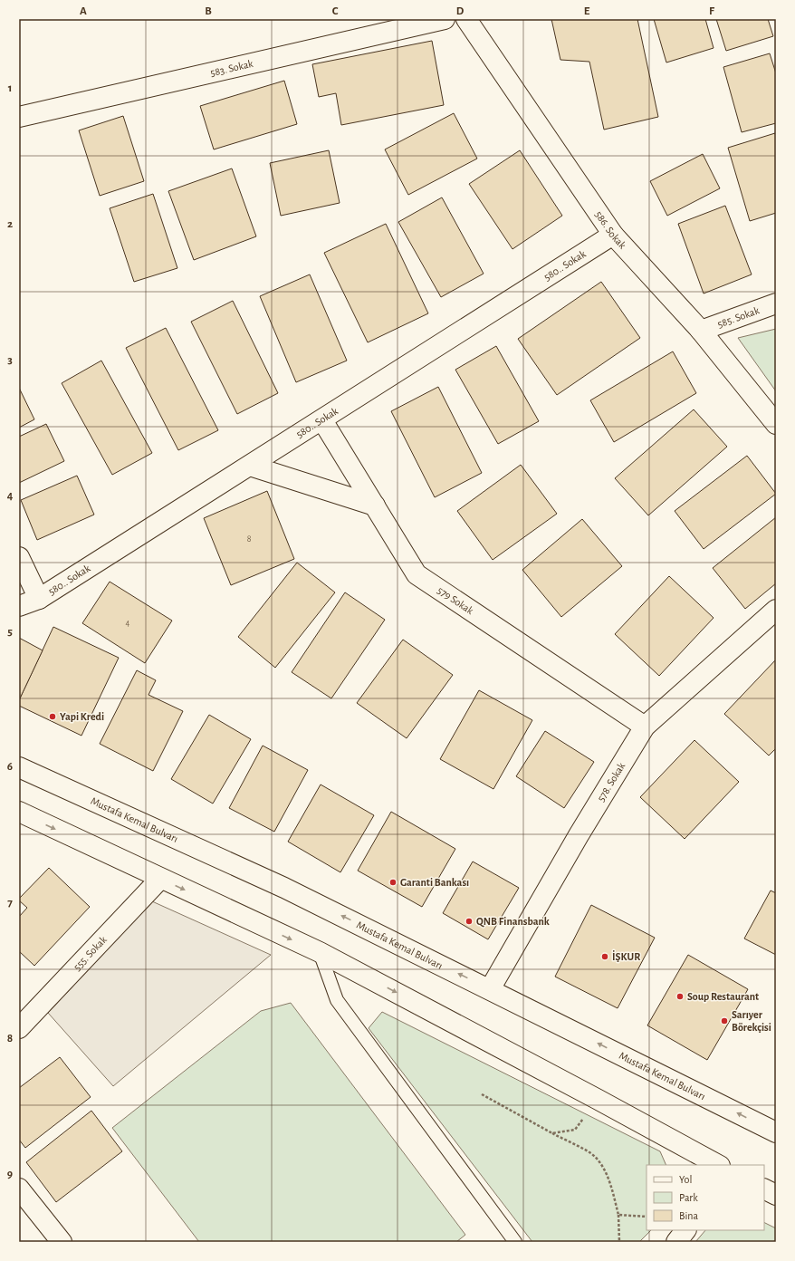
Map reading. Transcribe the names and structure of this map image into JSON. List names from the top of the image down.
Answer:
{
  "streets": {
    "street": [
      "583. Sokak",
      "586. Sokak",
      "580.. Sokak",
      "585. Sokak",
      "579 Sokak",
      "578. Sokak",
      "Mustafa Kemal Bulvarı",
      "555. Sokak"
    ]
  },
  "crossings": [
    ["586. Sokak", "580.. Sokak"],
    ["586. Sokak", "585. Sokak"],
    ["580.. Sokak", "579 Sokak"],
    ["579 Sokak", "578. Sokak"],
    ["578. Sokak", "Mustafa Kemal Bulvarı"]
  ],
  "places": [
    "Yapi Kredi",
    "Garanti Bankası",
    "QNB Finansbank",
    "İŞKUR",
    "Soup Restaurant",
    "Sarıyer Börekçisi"
  ],
  "house_numbers": ["8", "4"],
  "legend": ["Yol", "Park", "Bina"],
  "grid": {
    "columns": [
      "A",
      "B",
      "C",
      "D",
      "E",
      "F"
    ],
    "rows": [
      "1",
      "2",
      "3",
      "4",
      "5",
      "6",
      "7",
      "8",
      "9"
    ]
  }
}
